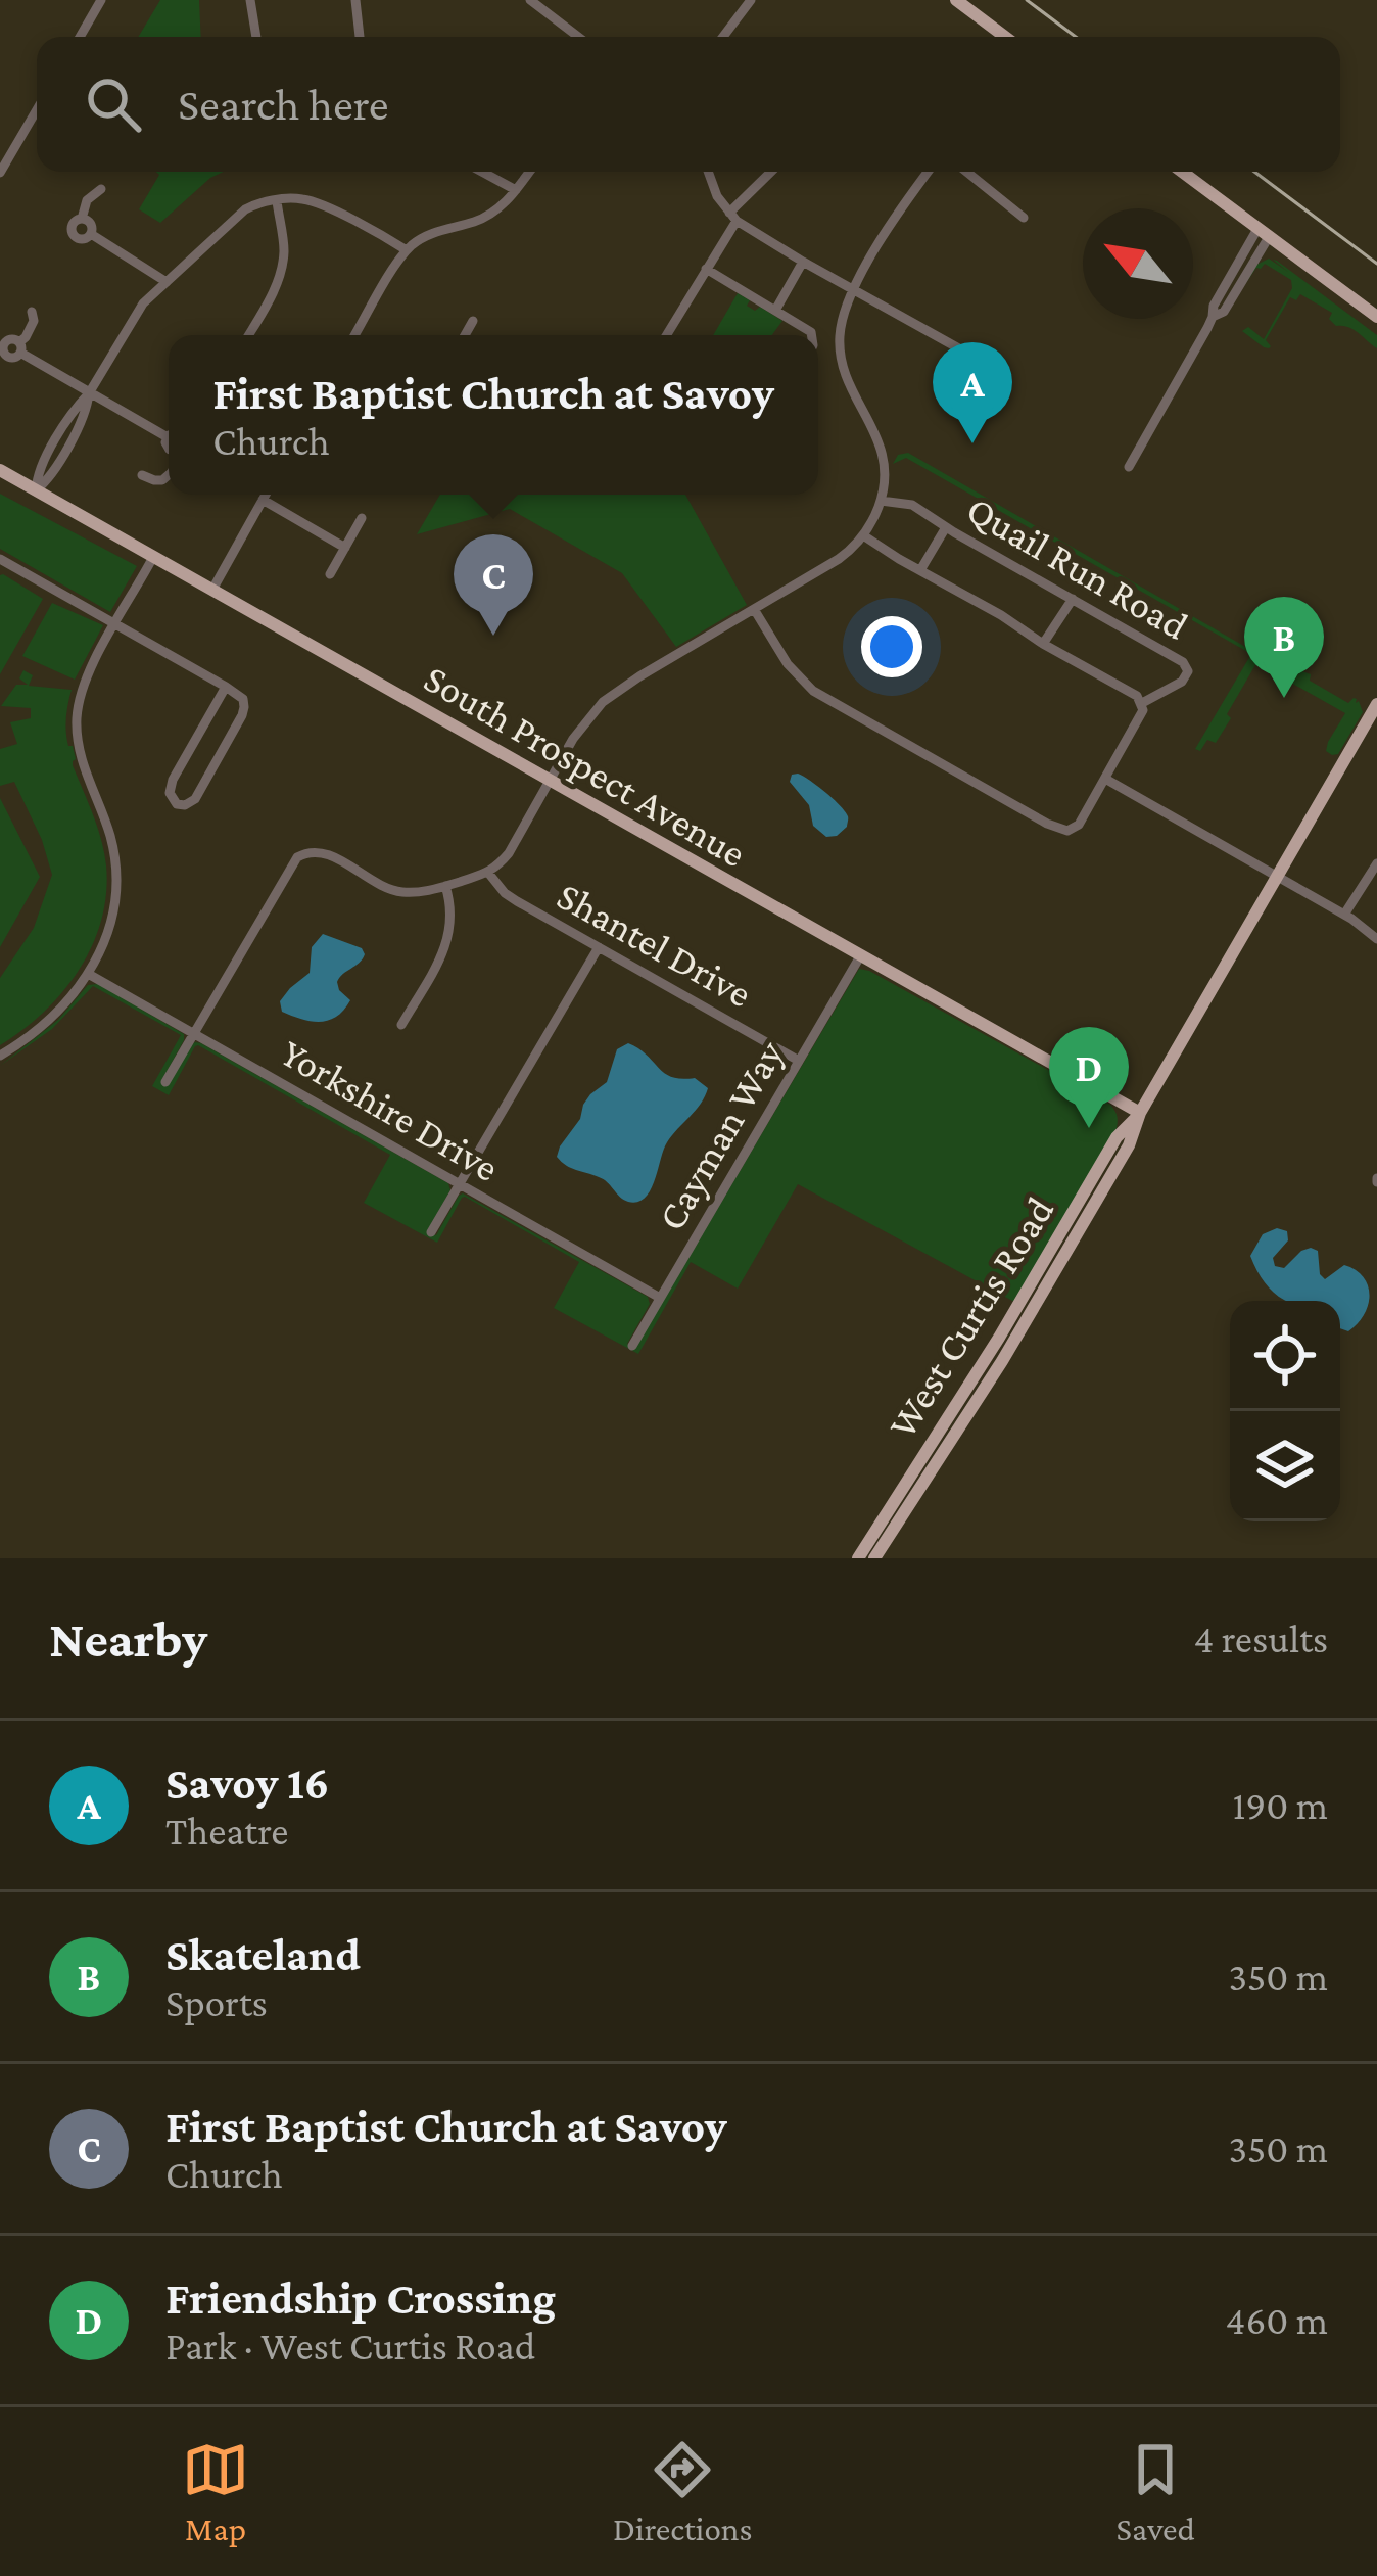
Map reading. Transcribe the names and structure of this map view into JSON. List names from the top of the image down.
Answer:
{
  "streets": {
    "main road": ["South Prospect Avenue", "West Curtis Road"],
    "street": [
      "Quail Run Road",
      "Shantel Drive",
      "Yorkshire Drive",
      "Cayman Way"
    ]
  },
  "crossings": [
    ["South Prospect Avenue", "Cayman Way"],
    ["South Prospect Avenue", "West Curtis Road"],
    ["Shantel Drive", "Cayman Way"],
    ["Yorkshire Drive", "Cayman Way"]
  ],
  "north": "top left",
  "page": {
    "search": "Search here",
    "popup": ["First Baptist Church at Savoy", "Church"],
    "pins": [
      "A",
      "C",
      "B",
      "D"
    ],
    "heading": ["Nearby", "4 results"],
    "list": [
      {
        "mark": "A",
        "name": "Savoy 16",
        "note": "Theatre",
        "value": "190 m"
      },
      {
        "mark": "B",
        "name": "Skateland",
        "note": "Sports",
        "value": "350 m"
      },
      {
        "mark": "C",
        "name": "First Baptist Church at Savoy",
        "note": "Church",
        "value": "350 m"
      },
      {
        "mark": "D",
        "name": "Friendship Crossing",
        "note": "Park · West Curtis Road",
        "value": "460 m"
      }
    ],
    "nav": ["Map", "Directions", "Saved"]
  }
}
